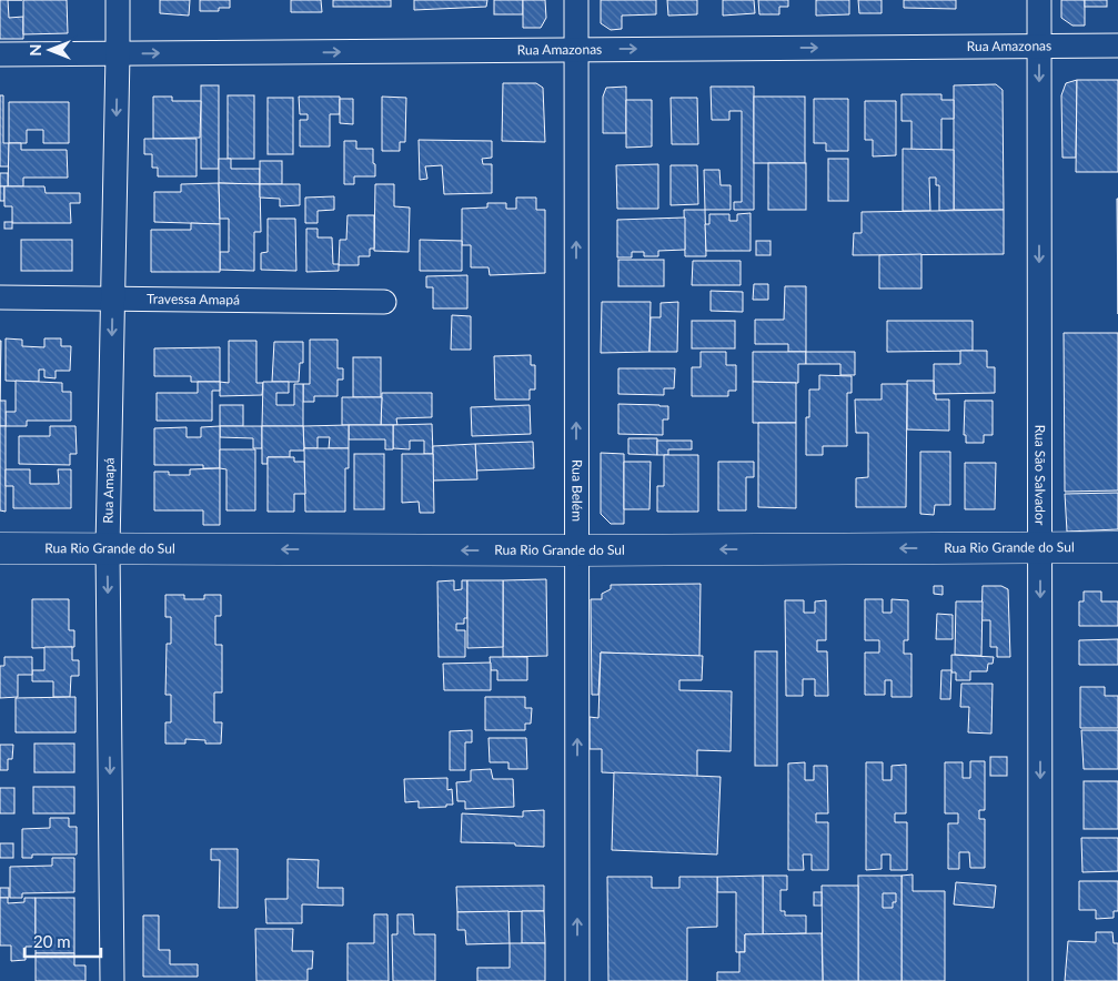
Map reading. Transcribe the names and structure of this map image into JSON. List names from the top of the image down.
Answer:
{
  "streets": {
    "street": [
      "Rua Amazonas",
      "Travessa Amapá",
      "Rua São Salvador",
      "Rua Amapá",
      "Rua Belém",
      "Rua Rio Grande do Sul"
    ]
  },
  "crossings": [
    ["Rua Amazonas", "Rua São Salvador"],
    ["Rua Amazonas", "Rua Amapá"],
    ["Rua Amazonas", "Rua Belém"],
    ["Travessa Amapá", "Rua Amapá"],
    ["Rua São Salvador", "Rua Rio Grande do Sul"],
    ["Rua Amapá", "Rua Rio Grande do Sul"],
    ["Rua Belém", "Rua Rio Grande do Sul"]
  ],
  "one_way": [
    "Rua Amazonas",
    "Rua São Salvador",
    "Rua Amapá",
    "Rua Belém",
    "Rua Rio Grande do Sul"
  ],
  "scale_bar": "20 m",
  "north": "left"
}
